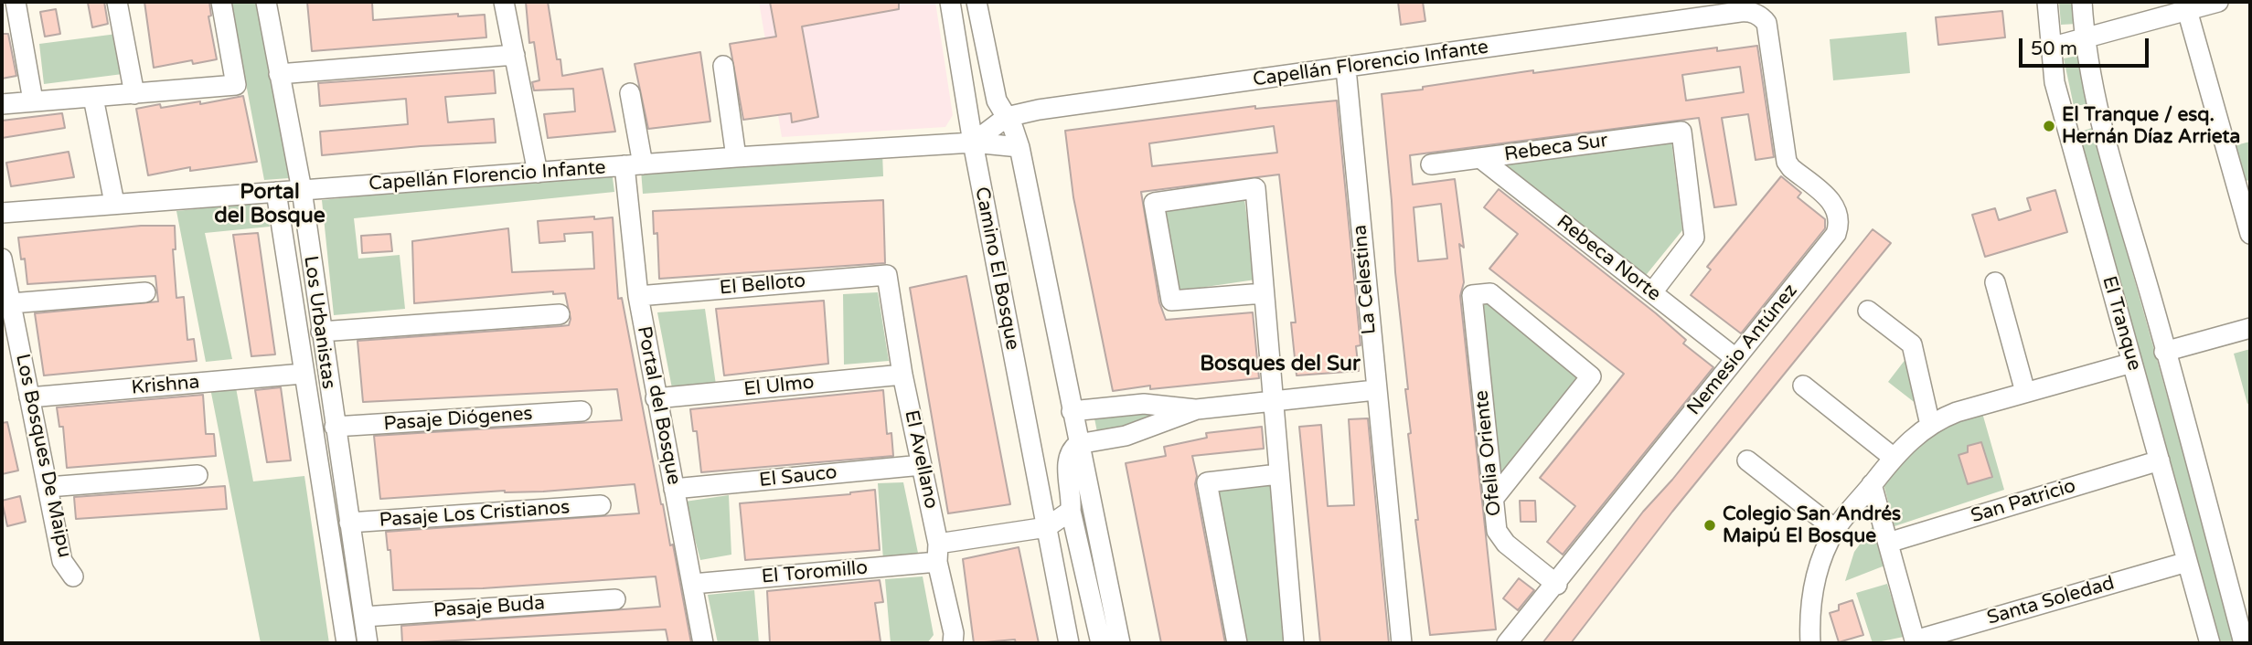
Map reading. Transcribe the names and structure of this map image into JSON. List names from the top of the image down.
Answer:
{
  "streets": {
    "street": [
      "Capellán Florencio Infante",
      "Rebeca Sur",
      "Rebeca Norte",
      "Camino El Bosque",
      "La Celestina",
      "El Belloto",
      "Los Urbanistas",
      "El Tranque",
      "Nemesio Antúnez",
      "Krishna",
      "El Ulmo",
      "Portal del Bosque",
      "Pasaje Diógenes",
      "Ofelia Oriente",
      "Los Bosques De Maipu",
      "El Avellano",
      "El Sauco",
      "San Patricio",
      "Pasaje Los Cristianos",
      "El Toromillo",
      "Santa Soledad",
      "Pasaje Buda"
    ]
  },
  "crossings": [
    ["Capellán Florencio Infante", "Camino El Bosque"],
    ["Capellán Florencio Infante", "La Celestina"],
    ["Capellán Florencio Infante", "Los Urbanistas"],
    ["Capellán Florencio Infante", "Nemesio Antúnez"],
    ["Capellán Florencio Infante", "Portal del Bosque"],
    ["Rebeca Sur", "Rebeca Norte"],
    ["Rebeca Norte", "Nemesio Antúnez"],
    ["Camino El Bosque", "El Toromillo"],
    ["El Belloto", "Portal del Bosque"],
    ["El Belloto", "El Avellano"],
    ["Los Urbanistas", "Krishna"],
    ["Los Urbanistas", "Pasaje Diógenes"],
    ["Los Urbanistas", "Pasaje Los Cristianos"],
    ["Los Urbanistas", "Pasaje Buda"],
    ["El Tranque", "San Patricio"],
    ["El Tranque", "Santa Soledad"],
    ["Nemesio Antúnez", "Ofelia Oriente"],
    ["Krishna", "Los Bosques De Maipu"],
    ["El Ulmo", "Portal del Bosque"],
    ["El Ulmo", "El Avellano"],
    ["Portal del Bosque", "El Sauco"],
    ["Portal del Bosque", "El Toromillo"],
    ["El Avellano", "El Sauco"],
    ["El Avellano", "El Toromillo"]
  ],
  "districts": ["Portal del Bosque", "Bosques del Sur"],
  "places": ["El Tranque / esq. Hernán Díaz Arrieta", "Colegio San Andrés Maipú El Bosque"],
  "scale_bar": "50 m"
}
